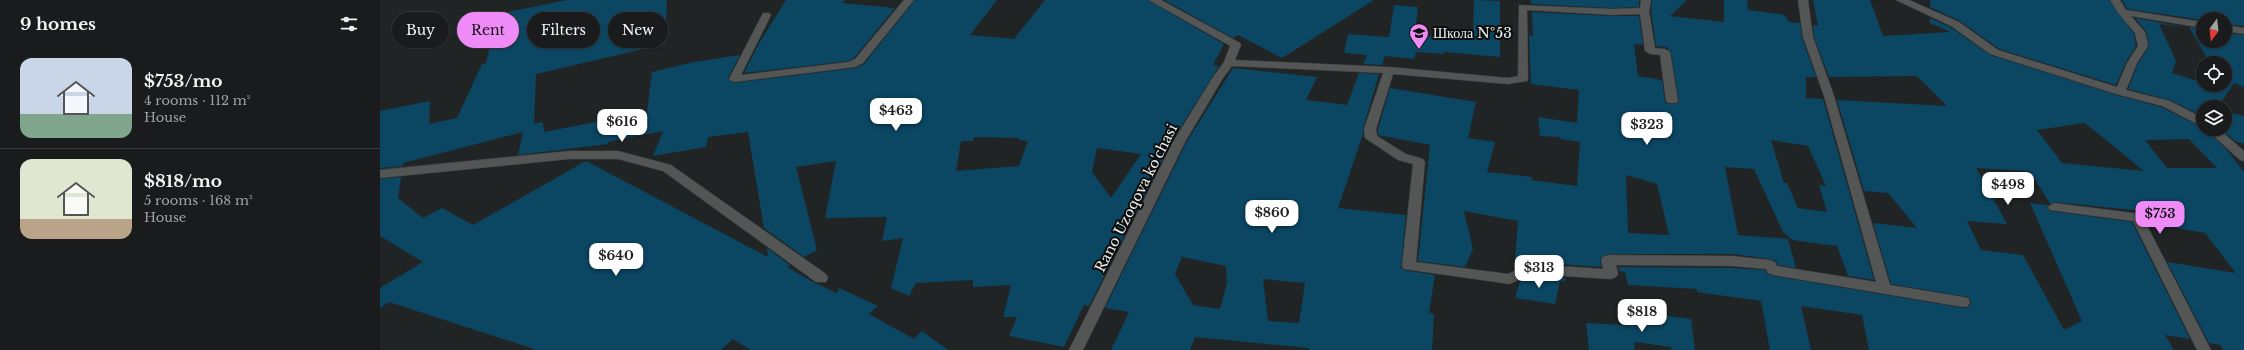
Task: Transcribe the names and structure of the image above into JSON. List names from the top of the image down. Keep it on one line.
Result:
{"streets":{"street":["Rano Uzoqova ko'chasi"]},"places":{"school or university":["Школа №53"]},"north":"bottom","page":{"heading":"9 homes","chip":["Buy","Rent","Filters","New"],"list":[{"name":"$753/mo","note":"4 rooms · 112 m² · House"},{"name":"$818/mo","note":"5 rooms · 168 m² · House"}],"price":["$463","$616","$323","$498","$860","$753","$640","$313","$818"]}}
